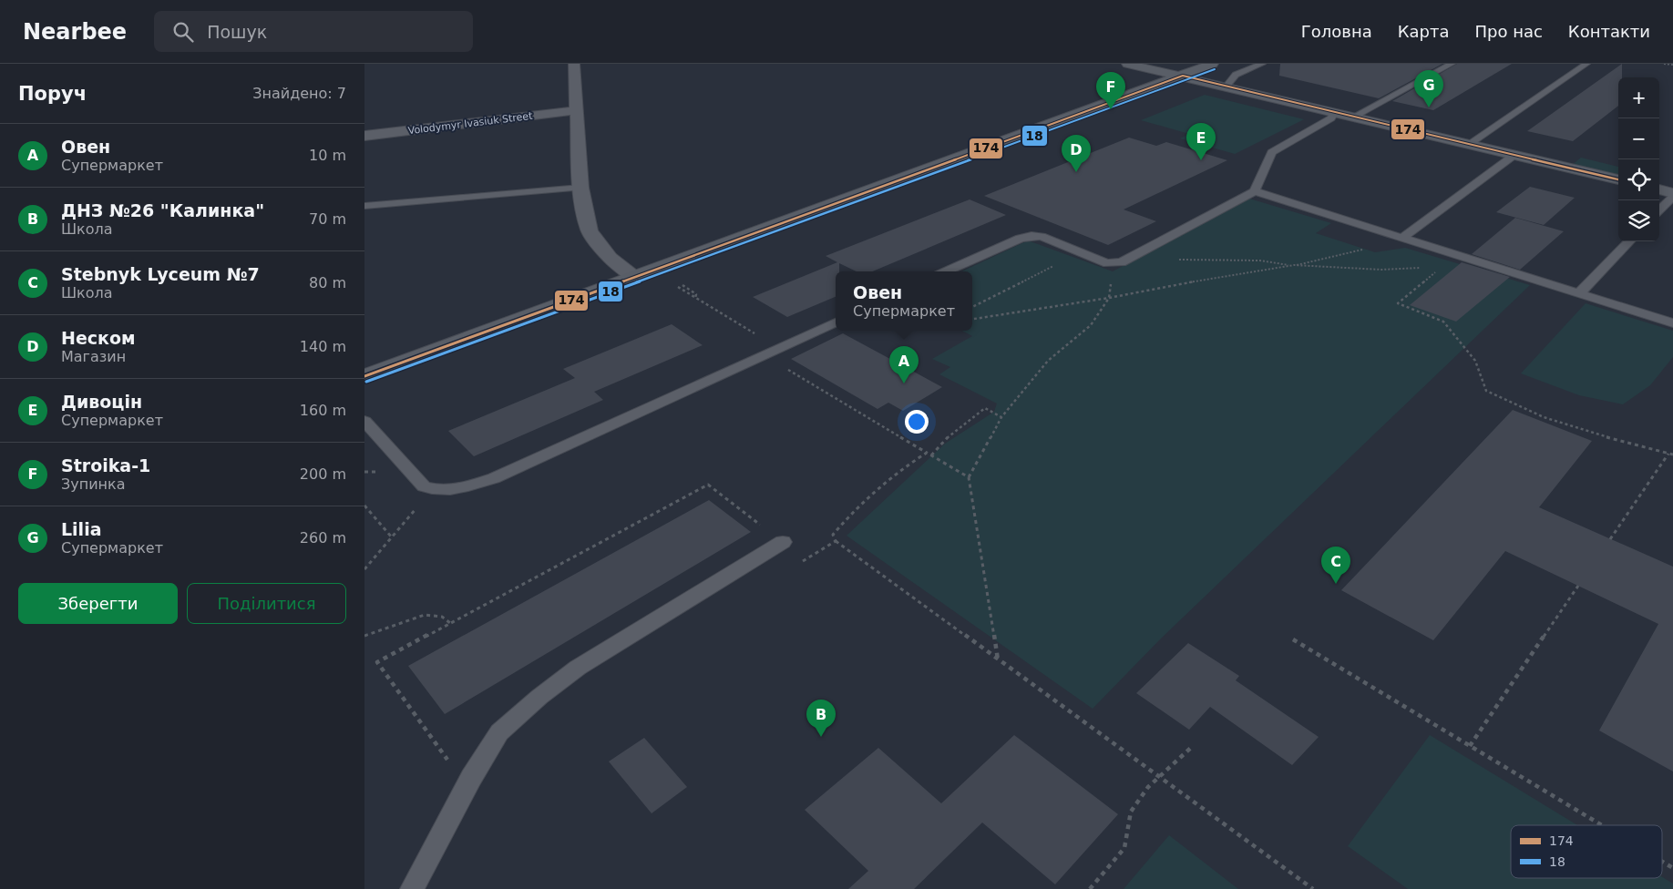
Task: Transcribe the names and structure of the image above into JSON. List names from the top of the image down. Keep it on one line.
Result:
{"streets":{"street":["Volodymyr Ivasiuk Street"]},"lines":["transit line 18","transit line 174"],"legend":["174","18"],"page":{"header":"Nearbee","search":"Пошук","nav":["Головна","Карта","Про нас","Контакти"],"heading":["Поруч","Знайдено: 7"],"pins":["G","F","E","D","A","C","B"],"map_buttons":["+","−"],"list":[{"mark":"A","name":"Овен","note":"Супермаркет","value":"10 m"},{"mark":"B","name":"ДНЗ №26 \"Калинка\"","note":"Школа","value":"70 m"},{"mark":"C","name":"Stebnyk Lyceum №7","note":"Школа","value":"80 m"},{"mark":"D","name":"Неском","note":"Магазин","value":"140 m"},{"mark":"E","name":"Дивоцін","note":"Супермаркет","value":"160 m"},{"mark":"F","name":"Stroika-1","note":"Зупинка","value":"200 m"},{"mark":"G","name":"Lilia","note":"Супермаркет","value":"260 m"}],"popup":["Овен","Супермаркет"],"buttons":["Зберегти","Поділитися"]}}
